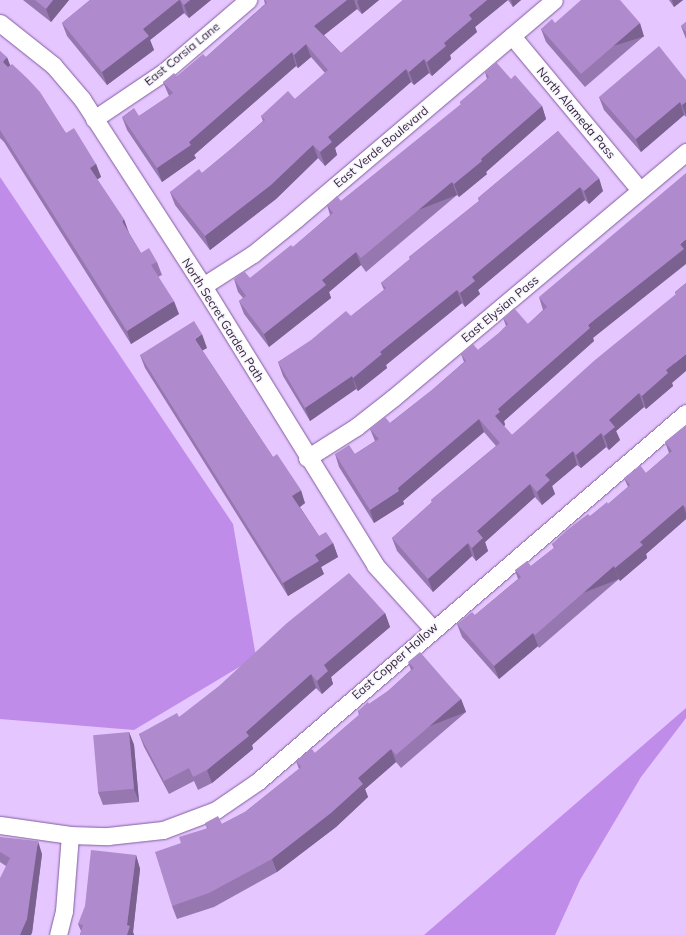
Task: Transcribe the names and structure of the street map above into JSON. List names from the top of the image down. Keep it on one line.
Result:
{"streets":{"street":["East Corsia Lane","North Alameda Pass","East Verde Boulevard","East Elysian Pass","North Secret Garden Path","East Copper Hollow"]},"crossings":[["East Corsia Lane","North Secret Garden Path"],["North Alameda Pass","East Verde Boulevard"],["North Alameda Pass","East Elysian Pass"],["East Verde Boulevard","North Secret Garden Path"],["East Elysian Pass","North Secret Garden Path"],["North Secret Garden Path","East Copper Hollow"]]}
